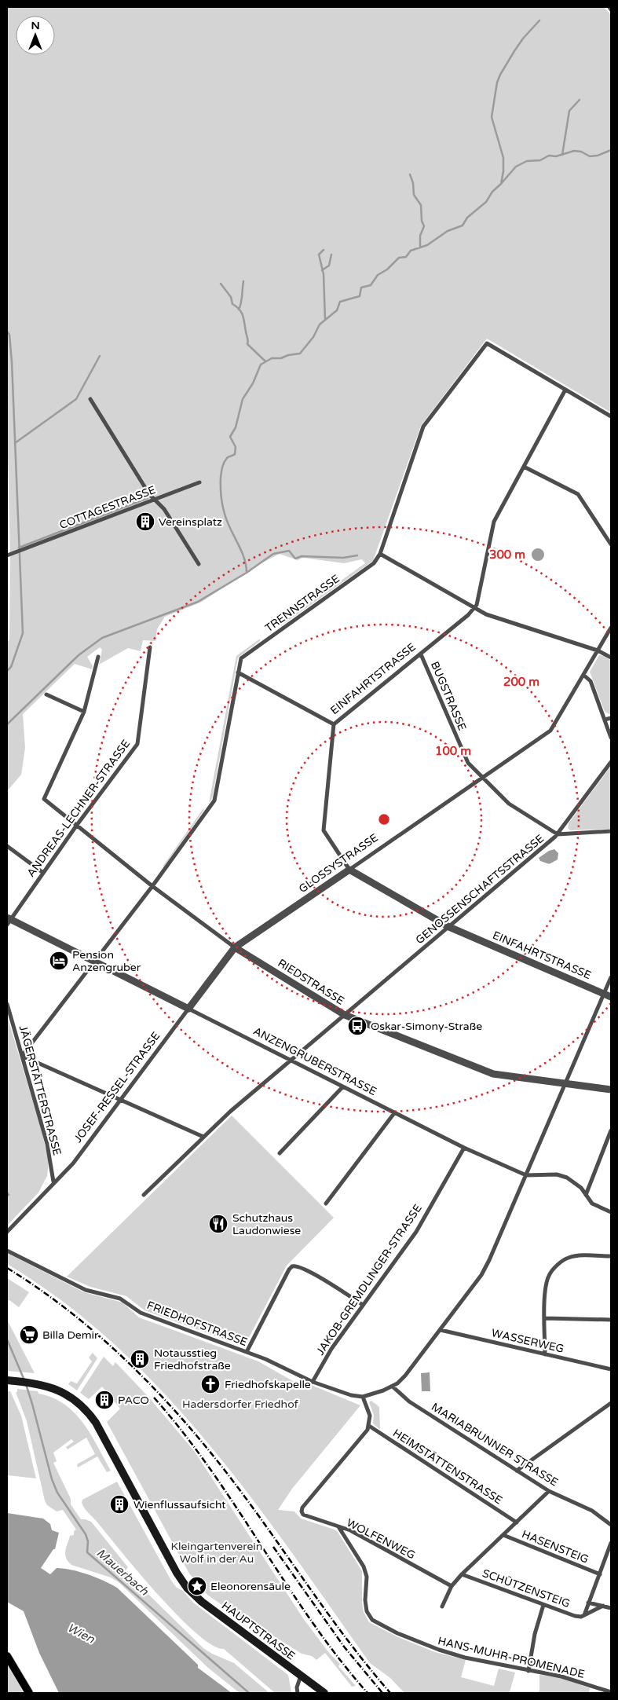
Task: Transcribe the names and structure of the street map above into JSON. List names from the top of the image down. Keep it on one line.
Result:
{"streets":{"main road":["HAUPTSTRASSE"],"street":["COTTAGESTRASSE","TRENNSTRASSE","EINFAHRTSTRASSE","BUGSTRASSE","ANDREAS-LECHNER-STRASSE","GLOSSYSTRASSE","GENOSSENSCHAFTSSTRASSE","RIEDSTRASSE","ANZENGRUBERSTRASSE","JOSEF-RESSEL-STRASSE","JÄGERSTÄTTERSTRASSE","JAKOB-GREMDLINGER-STRASSE","FRIEDHOFSTRASSE","WASSERWEG","MARIABRUNNER STRASSE","HEIMSTÄTTENSTRASSE","WOLFENWEG","HASENSTEIG","SCHÜTZENSTEIG","HANS-MUHR-PROMENADE"]},"crossings":[["TRENNSTRASSE","RIEDSTRASSE"],["TRENNSTRASSE","ANZENGRUBERSTRASSE"],["TRENNSTRASSE","JÄGERSTÄTTERSTRASSE"],["EINFAHRTSTRASSE","BUGSTRASSE"],["EINFAHRTSTRASSE","GLOSSYSTRASSE"],["EINFAHRTSTRASSE","GENOSSENSCHAFTSSTRASSE"],["BUGSTRASSE","GLOSSYSTRASSE"],["BUGSTRASSE","GENOSSENSCHAFTSSTRASSE"],["ANDREAS-LECHNER-STRASSE","RIEDSTRASSE"],["ANDREAS-LECHNER-STRASSE","ANZENGRUBERSTRASSE"],["GLOSSYSTRASSE","RIEDSTRASSE"],["GLOSSYSTRASSE","JOSEF-RESSEL-STRASSE"],["GENOSSENSCHAFTSSTRASSE","RIEDSTRASSE"],["RIEDSTRASSE","JOSEF-RESSEL-STRASSE"],["ANZENGRUBERSTRASSE","JOSEF-RESSEL-STRASSE"],["ANZENGRUBERSTRASSE","JAKOB-GREMDLINGER-STRASSE"],["JOSEF-RESSEL-STRASSE","JÄGERSTÄTTERSTRASSE"],["JAKOB-GREMDLINGER-STRASSE","FRIEDHOFSTRASSE"],["HEIMSTÄTTENSTRASSE","WOLFENWEG"],["WOLFENWEG","HANS-MUHR-PROMENADE"]],"water":["Mauerbach","Wien"],"parks":["Hadersdorfer Friedhof","Kleingartenverein Wolf in der Au"],"places":{"building":["Vereinsplatz","Notausstieg Friedhofstraße","PACO","Wienflussaufsicht"],"hotel":["Pension Anzengruber"],"bus stop":["Oskar-Simony-Straße"],"restaurant":["Schutzhaus Laudonwiese"],"supermarket":["Billa Demir"],"church":["Friedhofskapelle"],"place":["Eleonorensäule"]},"north":"top","rings":["300 m","200 m","100 m"]}
